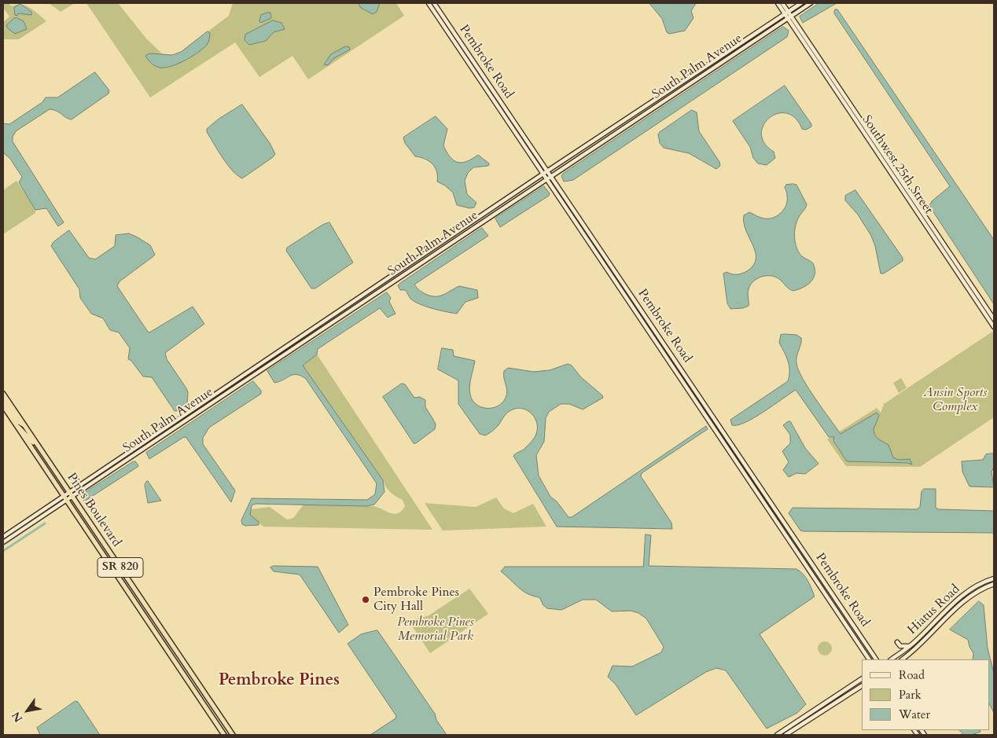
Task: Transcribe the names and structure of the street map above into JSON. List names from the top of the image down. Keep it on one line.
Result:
{"streets":{"highway":["Pines Boulevard","SR 820"],"main road":["Pembroke Road","South Palm Avenue","Southwest 25th Street","Hiatus Road"]},"crossings":[["Pembroke Road","South Palm Avenue"],["South Palm Avenue","Southwest 25th Street"],["South Palm Avenue","Pines Boulevard"]],"districts":["Pembroke Pines"],"parks":["Ansin Sports Complex","Pembroke Pines Memorial Park"],"places":["Pembroke Pines City Hall"],"legend":["Road","Park","Water"],"north":"bottom left"}
